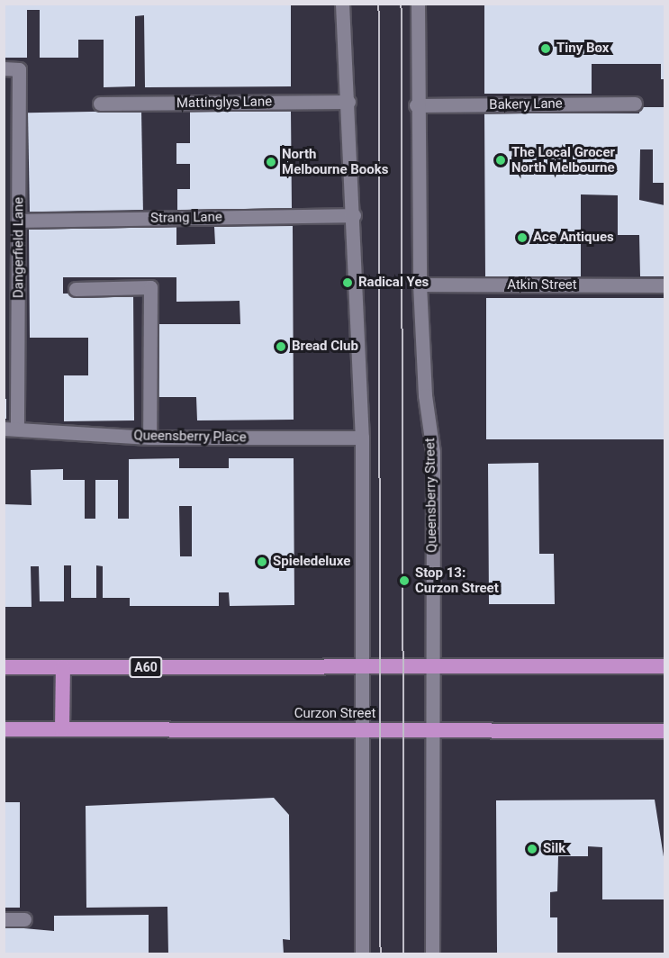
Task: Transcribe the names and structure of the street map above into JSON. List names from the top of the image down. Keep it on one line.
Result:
{"streets":{"highway":["A60","Curzon Street"],"street":["Mattinglys Lane","Bakery Lane","Strang Lane","Dangerfield Lane","Atkin Street","Queensberry Place","Queensberry Street"]},"crossings":[["Bakery Lane","Queensberry Street"],["Strang Lane","Dangerfield Lane"],["Dangerfield Lane","Queensberry Place"],["Atkin Street","Queensberry Street"],["Queensberry Street","A60"],["Queensberry Street","Curzon Street"]],"places":["Tiny Box","The Local Grocer North Melbourne","North Melbourne Books","Ace Antiques","Radical Yes","Bread Club","Spieledeluxe","Stop 13: Curzon Street","Silk"]}
